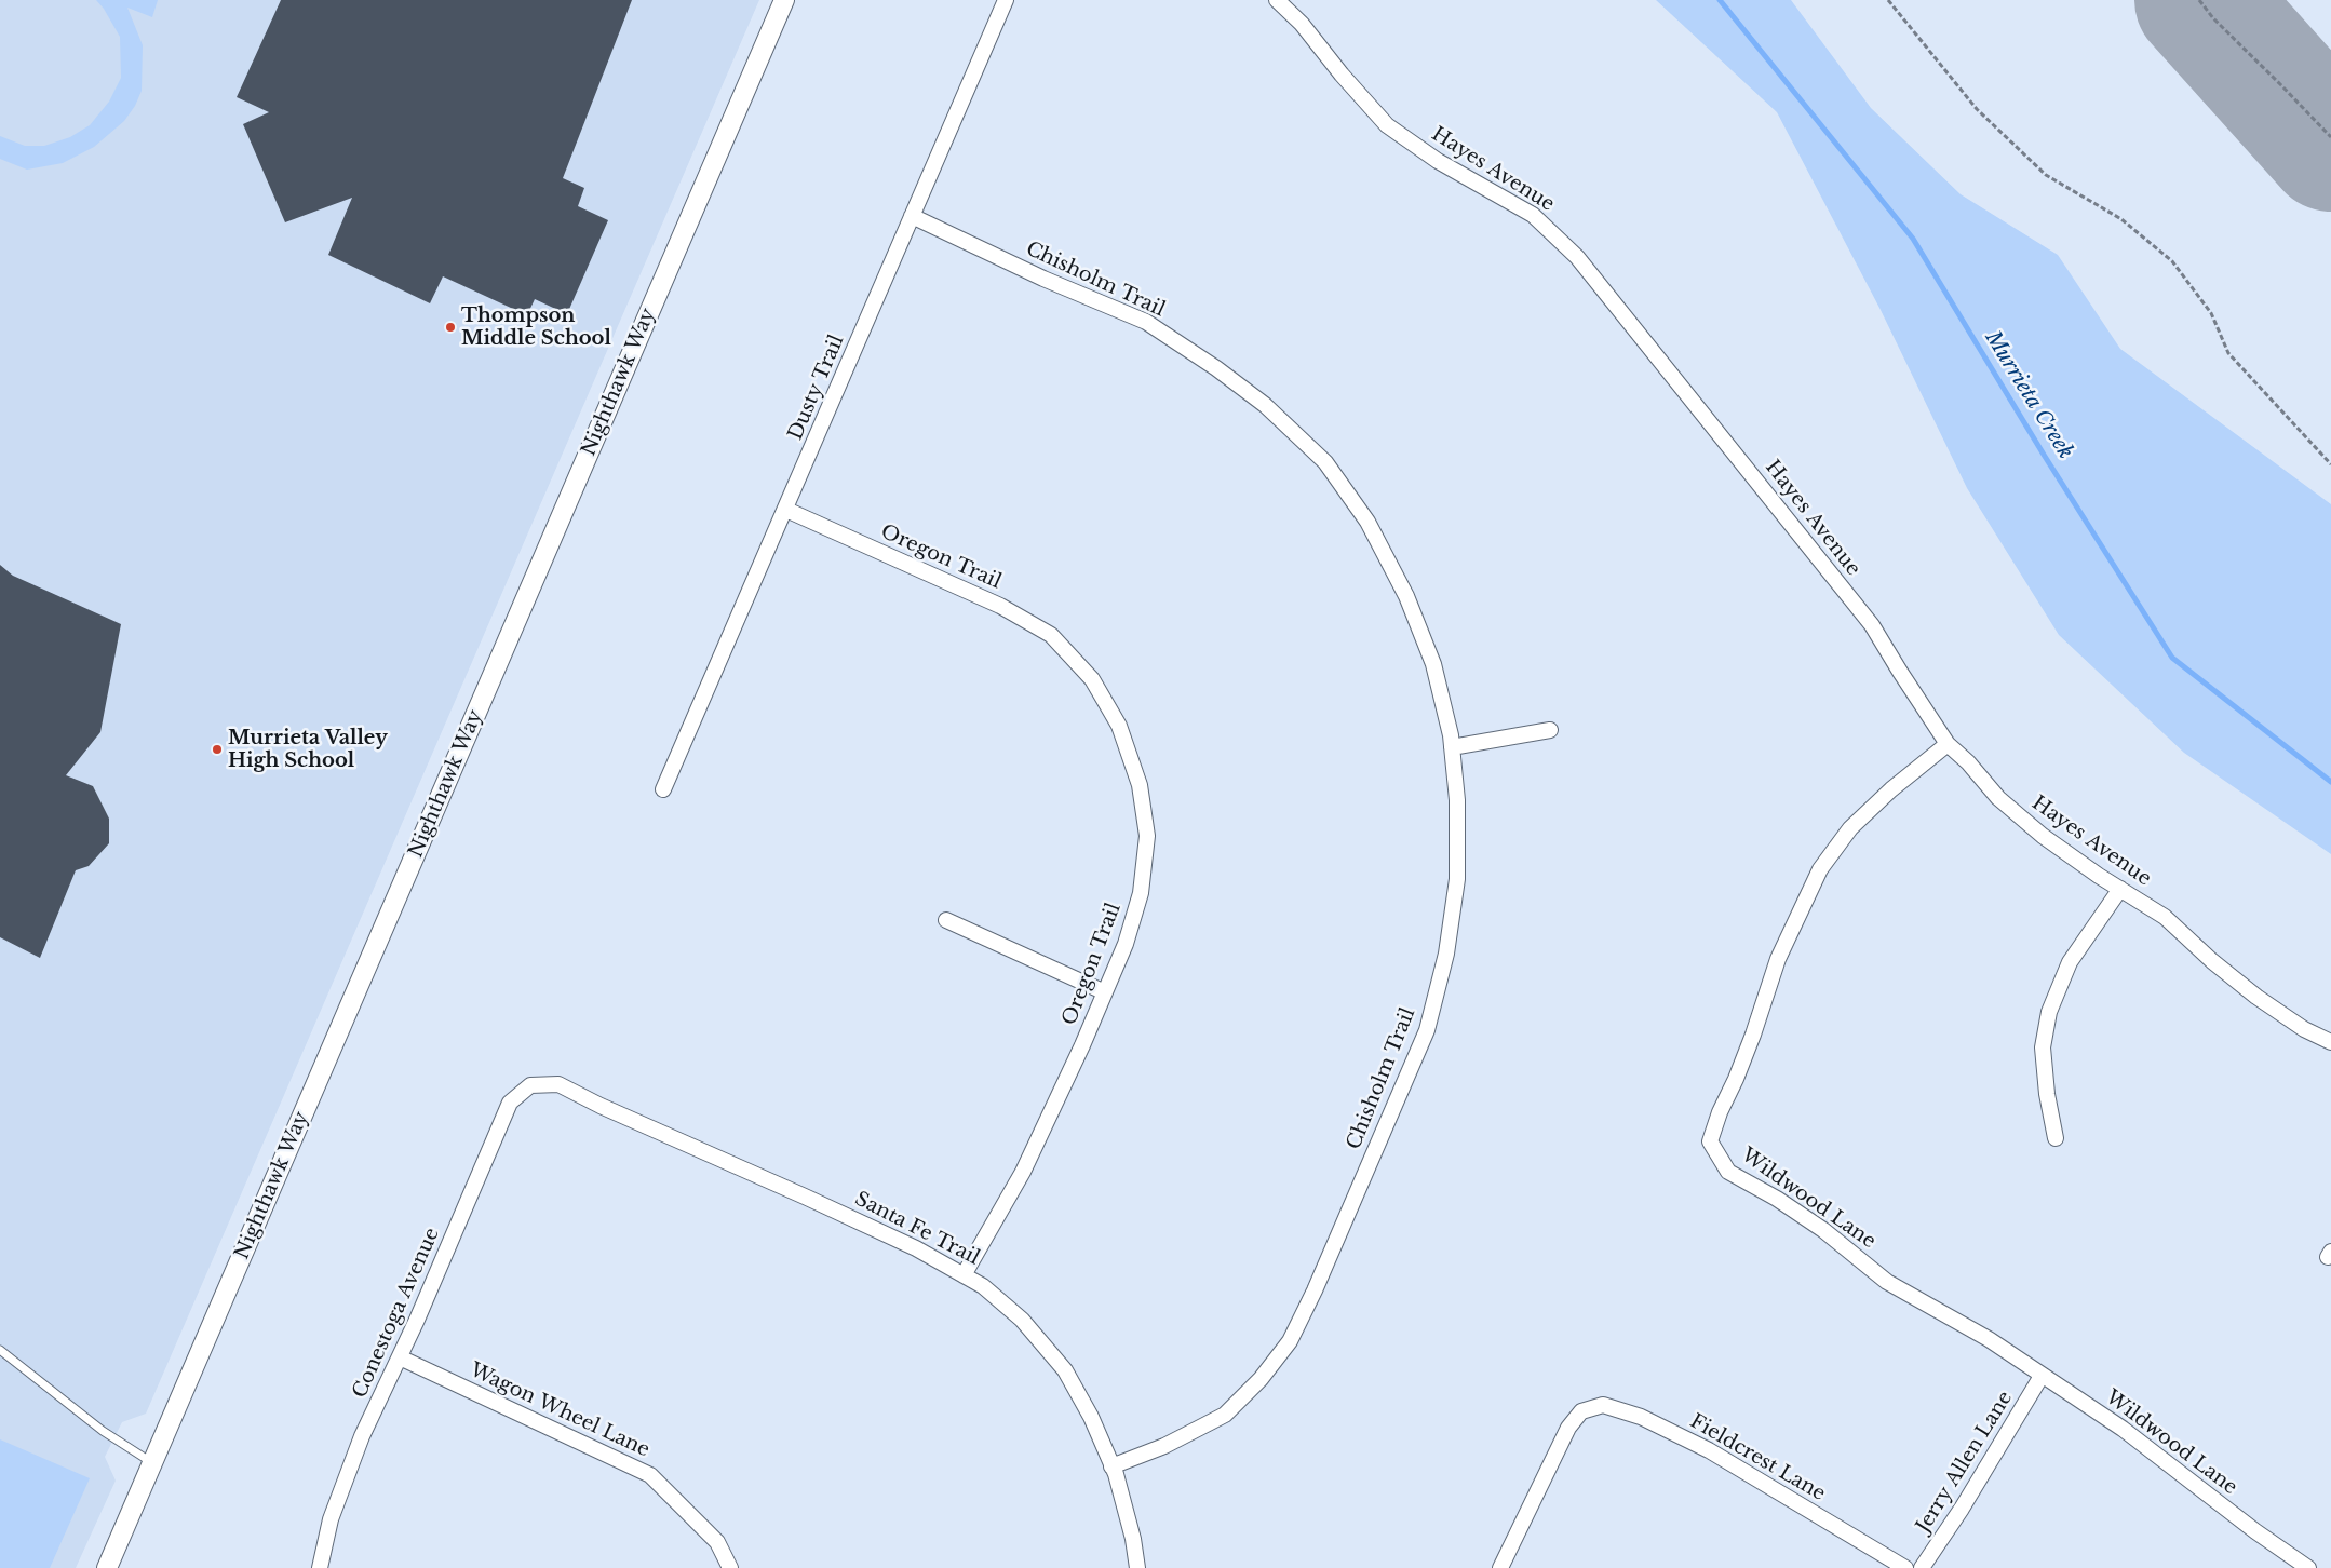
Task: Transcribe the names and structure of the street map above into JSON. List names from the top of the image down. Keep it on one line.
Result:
{"streets":{"street":["Hayes Avenue","Chisholm Trail","Nighthawk Way","Dusty Trail","Oregon Trail","Wildwood Lane","Santa Fe Trail","Conestoga Avenue","Wagon Wheel Lane","Fieldcrest Lane","Jerry Allen Lane"]},"crossings":[["Hayes Avenue","Wildwood Lane"],["Chisholm Trail","Dusty Trail"],["Chisholm Trail","Santa Fe Trail"],["Dusty Trail","Oregon Trail"],["Oregon Trail","Santa Fe Trail"],["Wildwood Lane","Jerry Allen Lane"],["Santa Fe Trail","Conestoga Avenue"],["Conestoga Avenue","Wagon Wheel Lane"]],"water":["Murrieta Creek"],"places":["Thompson Middle School","Murrieta Valley High School"]}
